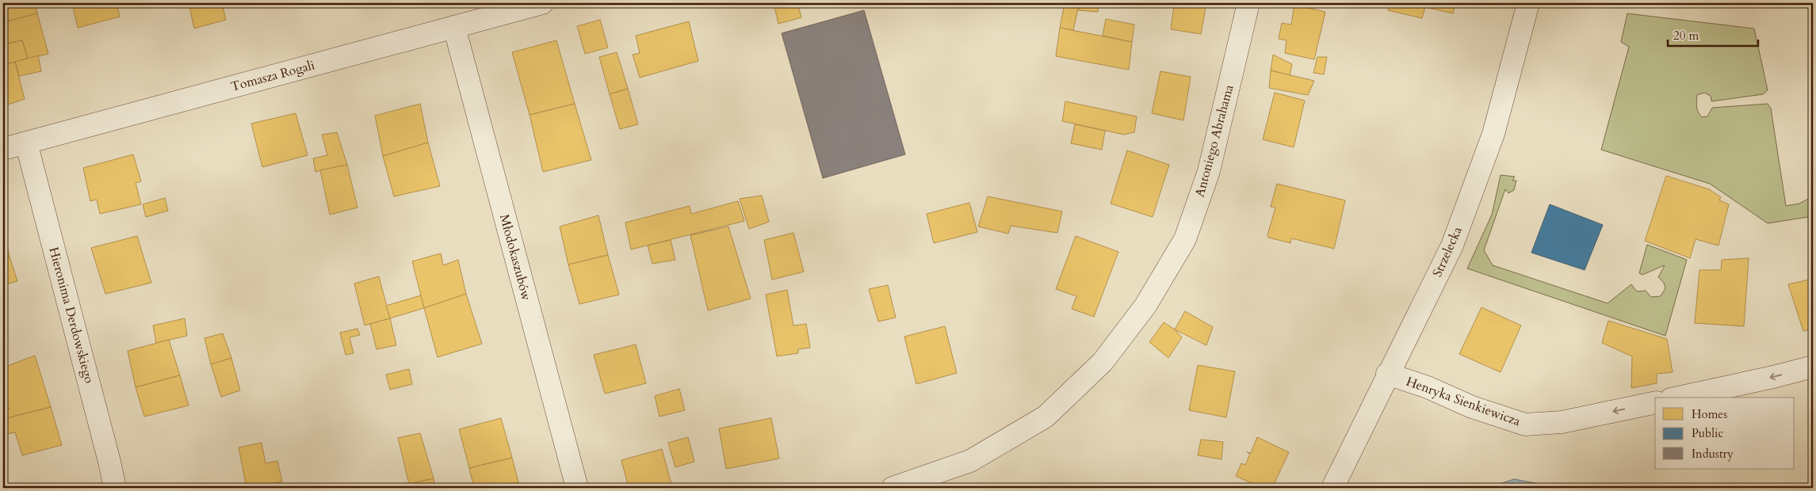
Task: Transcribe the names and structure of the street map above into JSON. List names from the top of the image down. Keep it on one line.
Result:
{"streets":{"street":["Tomasza Rogali","Antoniego Abrahama","Strzelecka","Młodokaszubów","Hieronima Derdowskiego","Henryka Sienkiewicza"]},"crossings":[["Tomasza Rogali","Młodokaszubów"],["Tomasza Rogali","Hieronima Derdowskiego"],["Strzelecka","Henryka Sienkiewicza"]],"one_way":["Henryka Sienkiewicza"],"legend":["Homes","Public","Industry"],"scale_bar":"20 m"}
